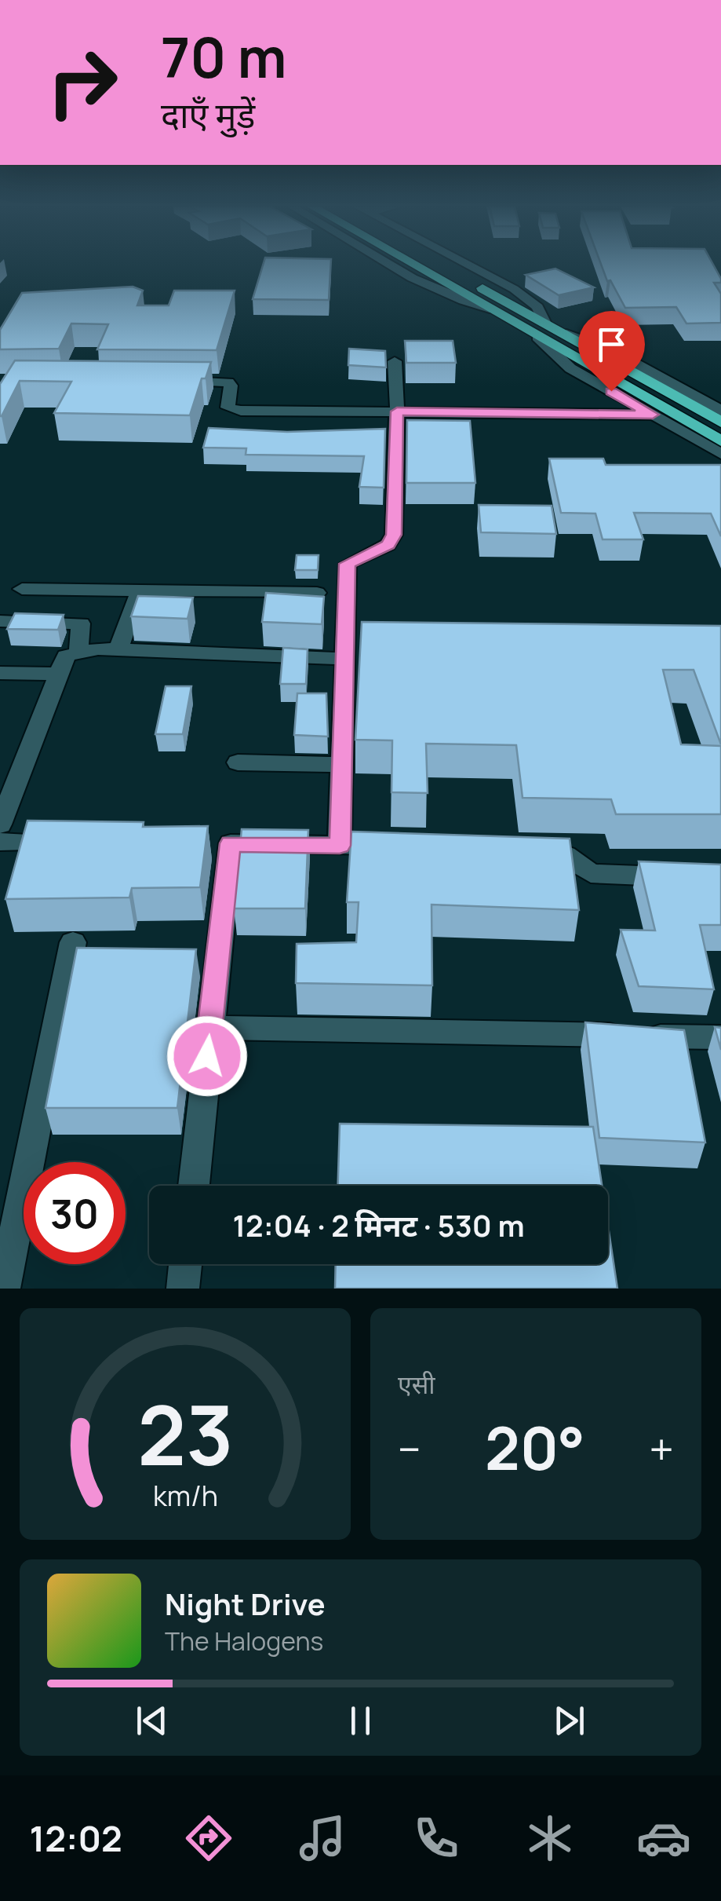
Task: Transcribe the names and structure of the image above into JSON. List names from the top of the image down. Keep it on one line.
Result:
{"page":{"turn":["70 m","दाएँ मुड़ें"],"limit":"30","trip":"12:04 · 2 मिनट · 530 m","tile":"एसी","heat":["−","20°","+"],"song":["Night Drive","The Halogens"],"tabs":"12:02","gauge":["23","km/h"]}}
